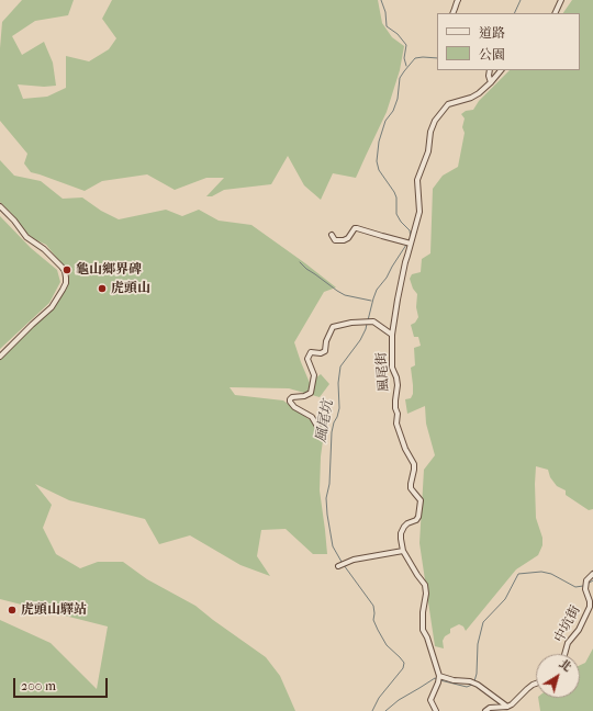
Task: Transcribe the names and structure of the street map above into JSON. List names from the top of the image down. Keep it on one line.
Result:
{"streets":{"street":["風尾街","中坑街"]},"water":["風尾坑"],"places":["龜山鄉界碑","虎頭山","虎頭山驛站"],"legend":["道路","公園"],"scale_bar":"200 m","north":"top right"}
